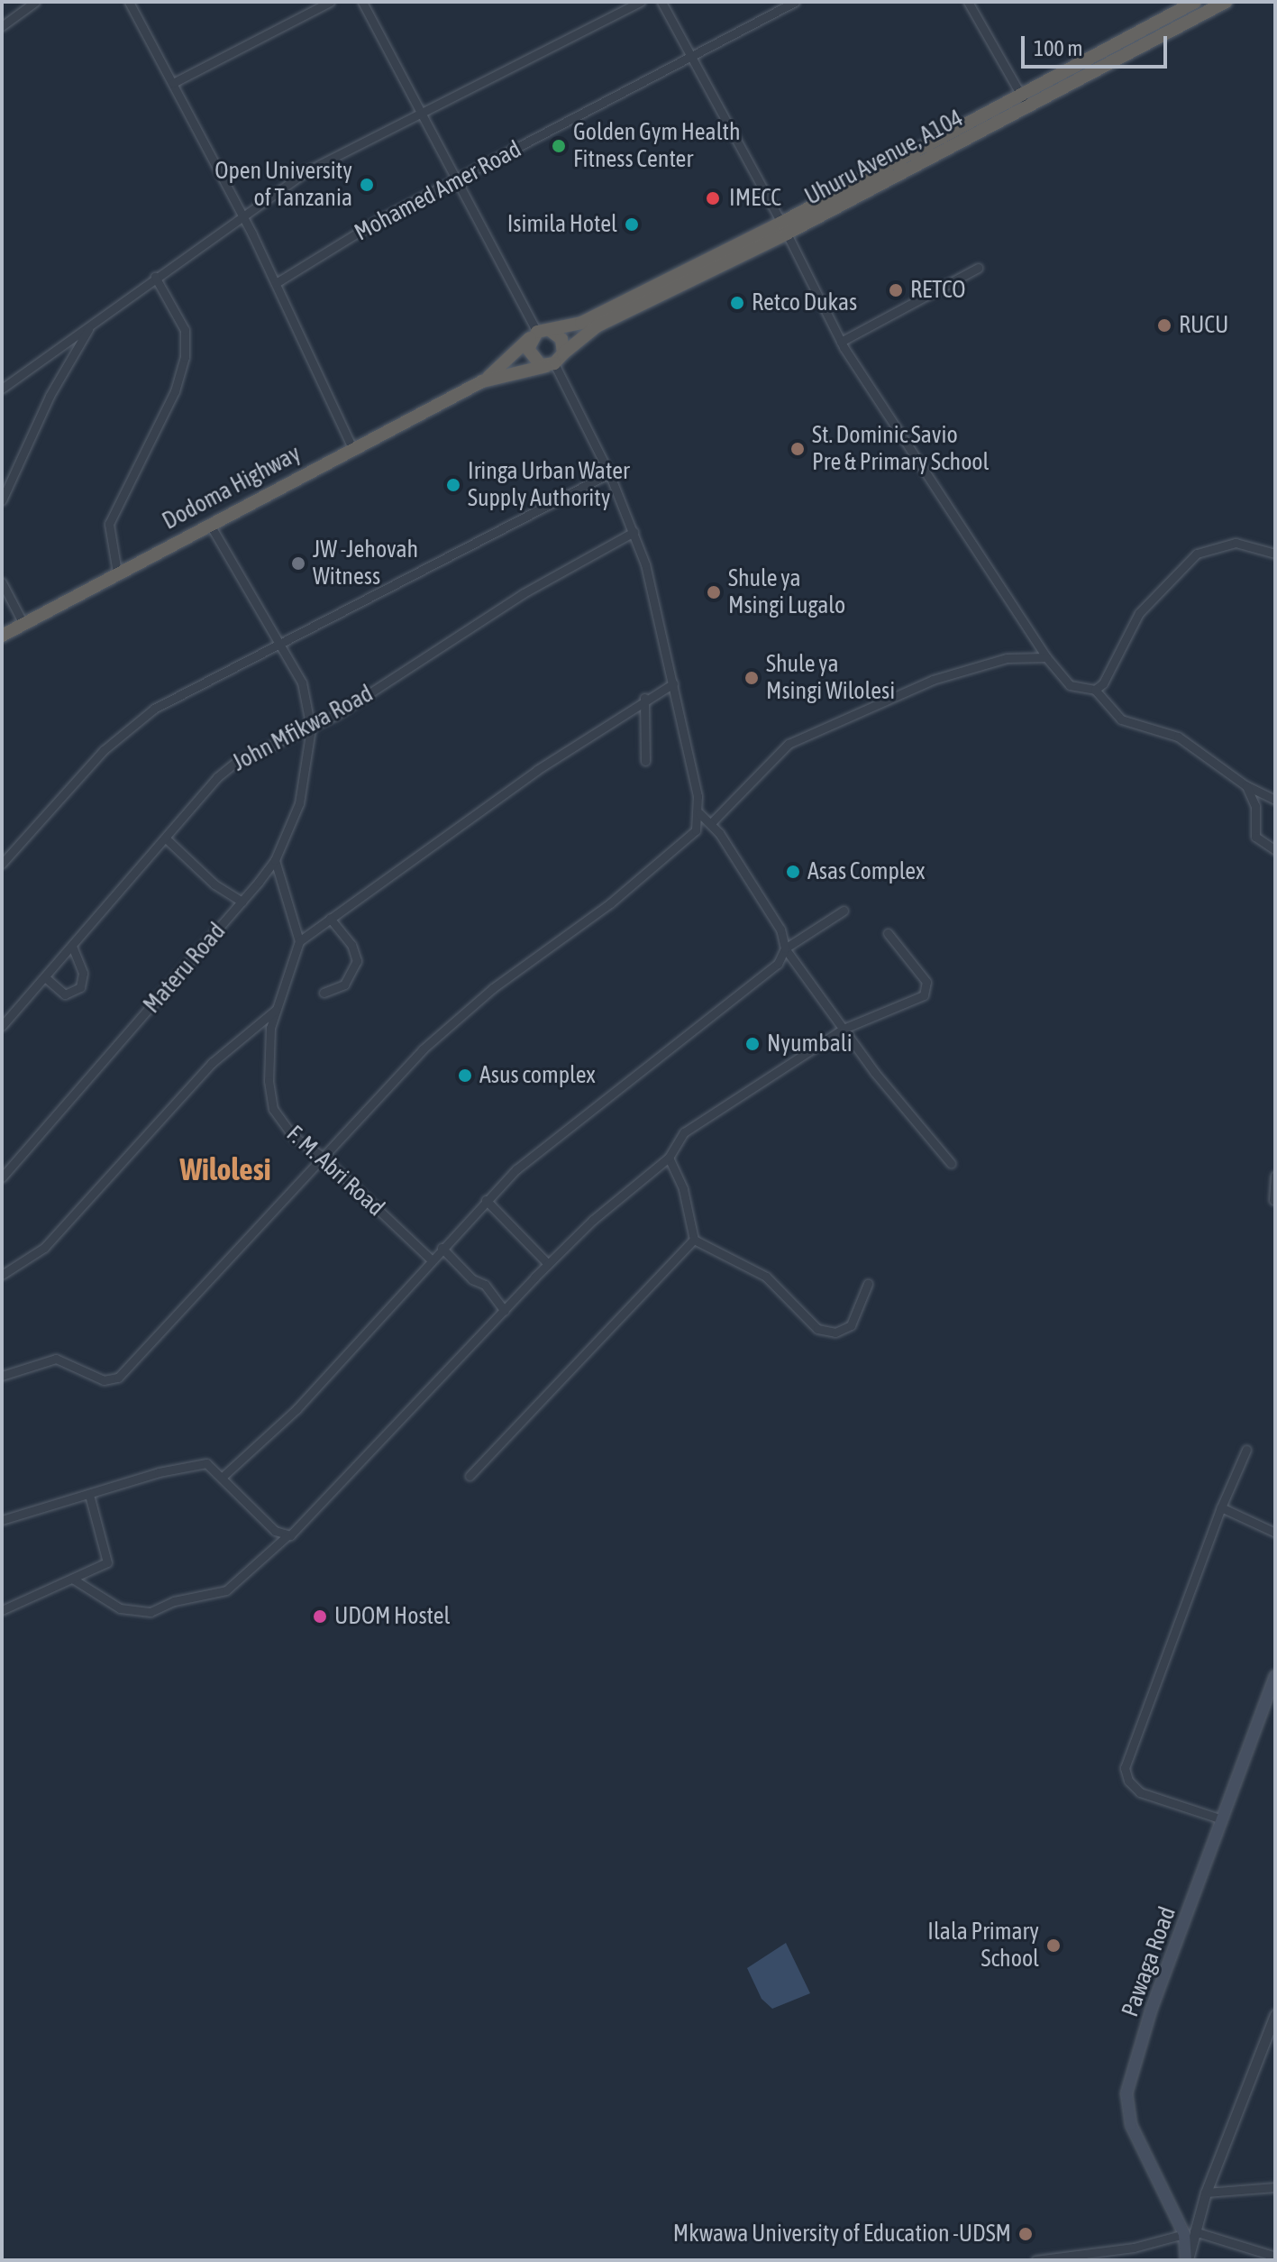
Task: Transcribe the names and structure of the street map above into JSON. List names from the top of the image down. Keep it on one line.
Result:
{"streets":{"highway":["Uhuru Avenue, A104","Dodoma Highway"],"main road":["Pawaga Road"],"street":["Mohamed Amer Road","John Mfikwa Road","Materu Road","F. M. Abri Road"]},"crossings":[["John Mfikwa Road","Materu Road"]],"districts":["Wilolesi"],"places":["Golden Gym Health Fitness Center","Open University of Tanzania","IMECC","Isimila Hotel","RETCO","Retco Dukas","RUCU","St. Dominic Savio Pre & Primary School","Iringa Urban Water Supply Authority","JW -Jehovah Witness","Shule ya Msingi Lugalo","Shule ya Msingi Wilolesi","Asas Complex","Nyumbali","Asus complex","UDOM Hostel","Ilala Primary School","Mkwawa University of Education -UDSM"],"scale_bar":"100 m"}
